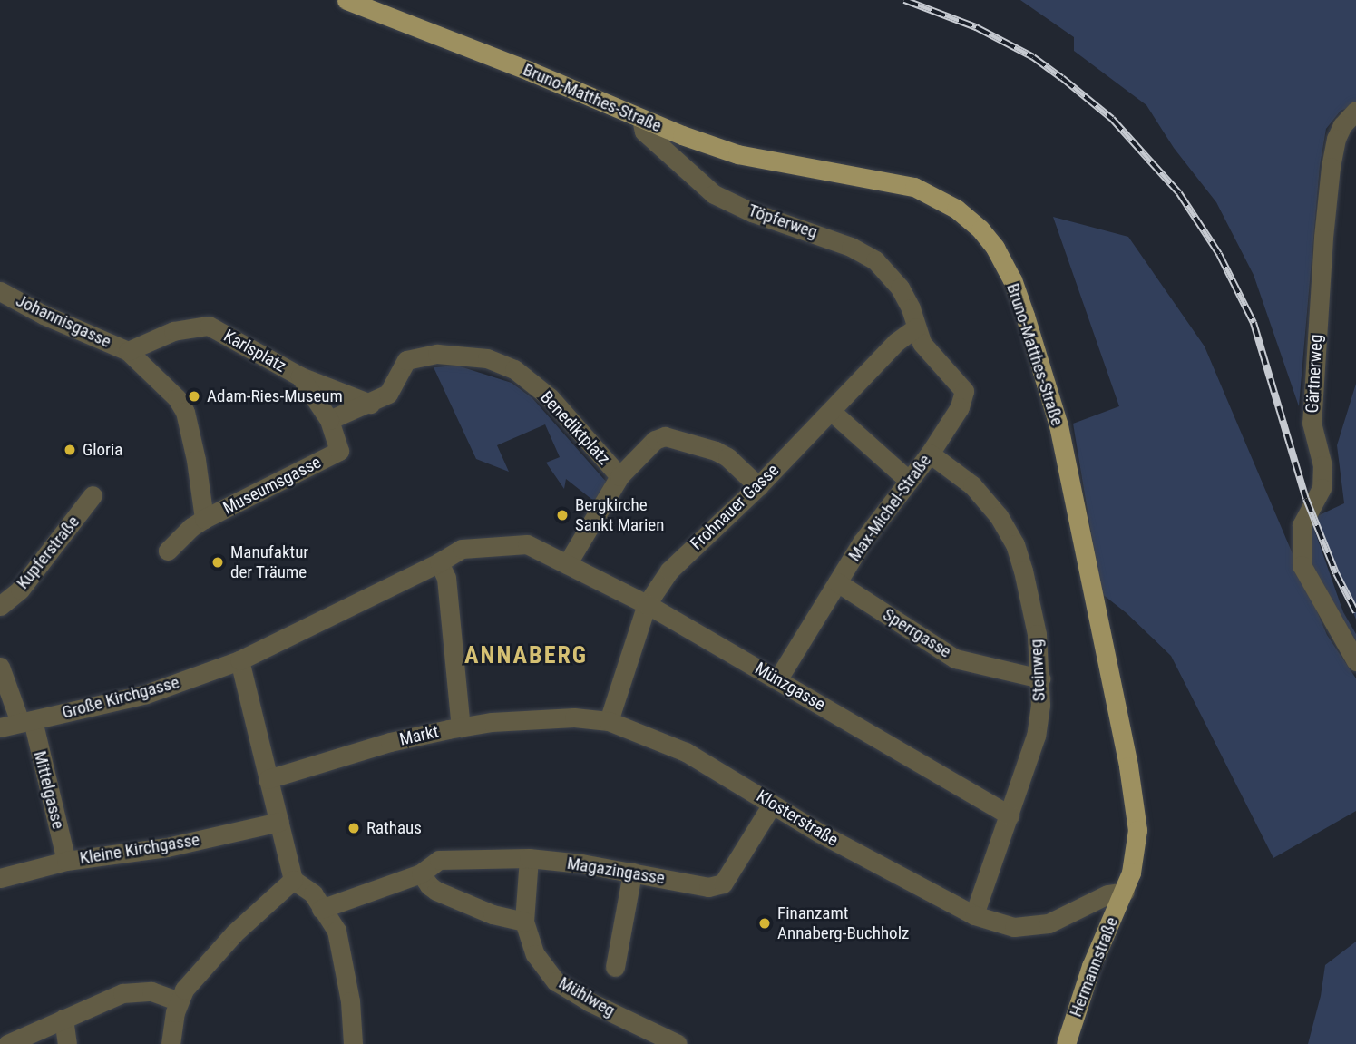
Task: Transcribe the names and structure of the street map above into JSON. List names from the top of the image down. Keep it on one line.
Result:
{"streets":{"main road":["Bruno-Matthes-Straße","Hermannstraße"],"street":["Töpferweg","Johannisgasse","Karlsplatz","Gärtnerweg","Benediktplatz","Museumsgasse","Frohnauer Gasse","Max-Michel-Straße","Kupferstraße","Sperrgasse","Steinweg","Münzgasse","Große Kirchgasse","Markt","Mittelgasse","Klosterstraße","Kleine Kirchgasse","Magazingasse","Mühlweg"]},"crossings":[["Bruno-Matthes-Straße","Töpferweg"],["Bruno-Matthes-Straße","Klosterstraße"],["Bruno-Matthes-Straße","Hermannstraße"],["Töpferweg","Frohnauer Gasse"],["Töpferweg","Max-Michel-Straße"],["Johannisgasse","Karlsplatz"],["Johannisgasse","Museumsgasse"],["Karlsplatz","Benediktplatz"],["Karlsplatz","Museumsgasse"],["Frohnauer Gasse","Max-Michel-Straße"],["Frohnauer Gasse","Münzgasse"],["Frohnauer Gasse","Klosterstraße"],["Max-Michel-Straße","Sperrgasse"],["Max-Michel-Straße","Steinweg"],["Max-Michel-Straße","Münzgasse"],["Sperrgasse","Steinweg"],["Steinweg","Münzgasse"],["Steinweg","Klosterstraße"],["Münzgasse","Markt"],["Große Kirchgasse","Mittelgasse"],["Markt","Klosterstraße"],["Mittelgasse","Kleine Kirchgasse"],["Klosterstraße","Magazingasse"],["Klosterstraße","Hermannstraße"],["Magazingasse","Mühlweg"]],"districts":["ANNABERG"],"places":["Adam-Ries-Museum","Gloria","Bergkirche Sankt Marien","Manufaktur der Träume","Rathaus","Finanzamt Annaberg-Buchholz"]}
